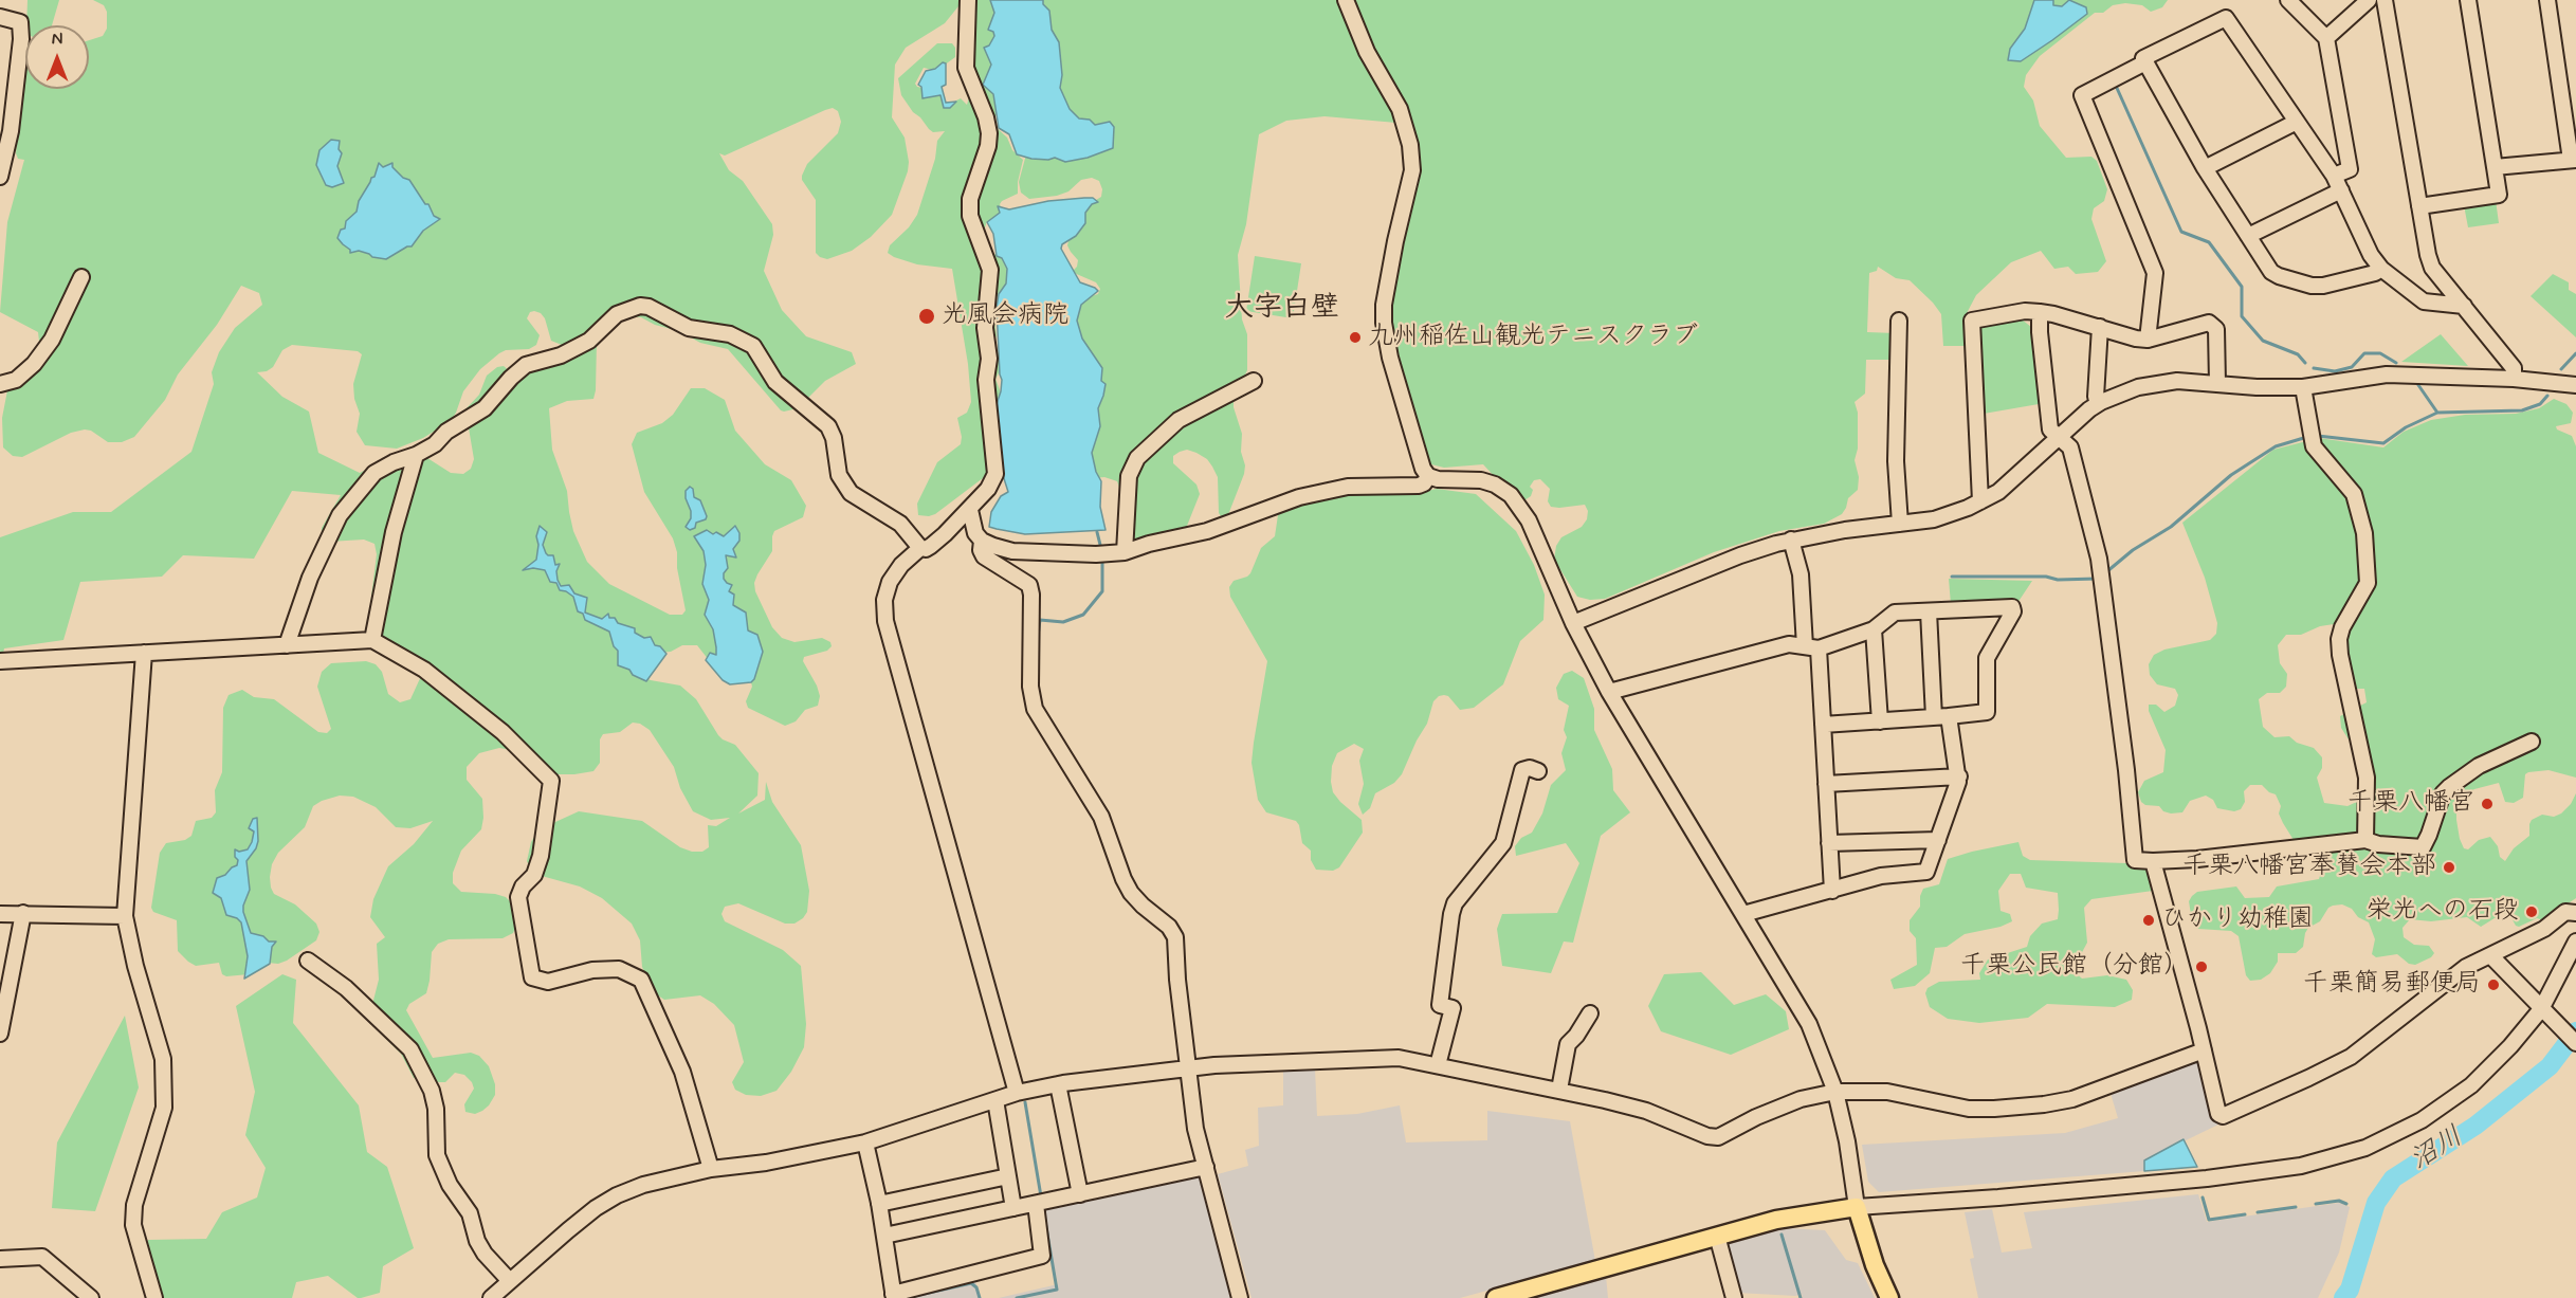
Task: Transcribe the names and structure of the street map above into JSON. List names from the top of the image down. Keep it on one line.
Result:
{"districts":["大字白壁"],"water":["沼川"],"places":["光風会病院","九州稲佐山観光テニスクラブ","千栗八幡宮","千栗八幡宮奉賛会本部","栄光への石段","ひかり幼稚園","千栗公民館（分館）","千栗簡易郵便局"],"north":"top"}
